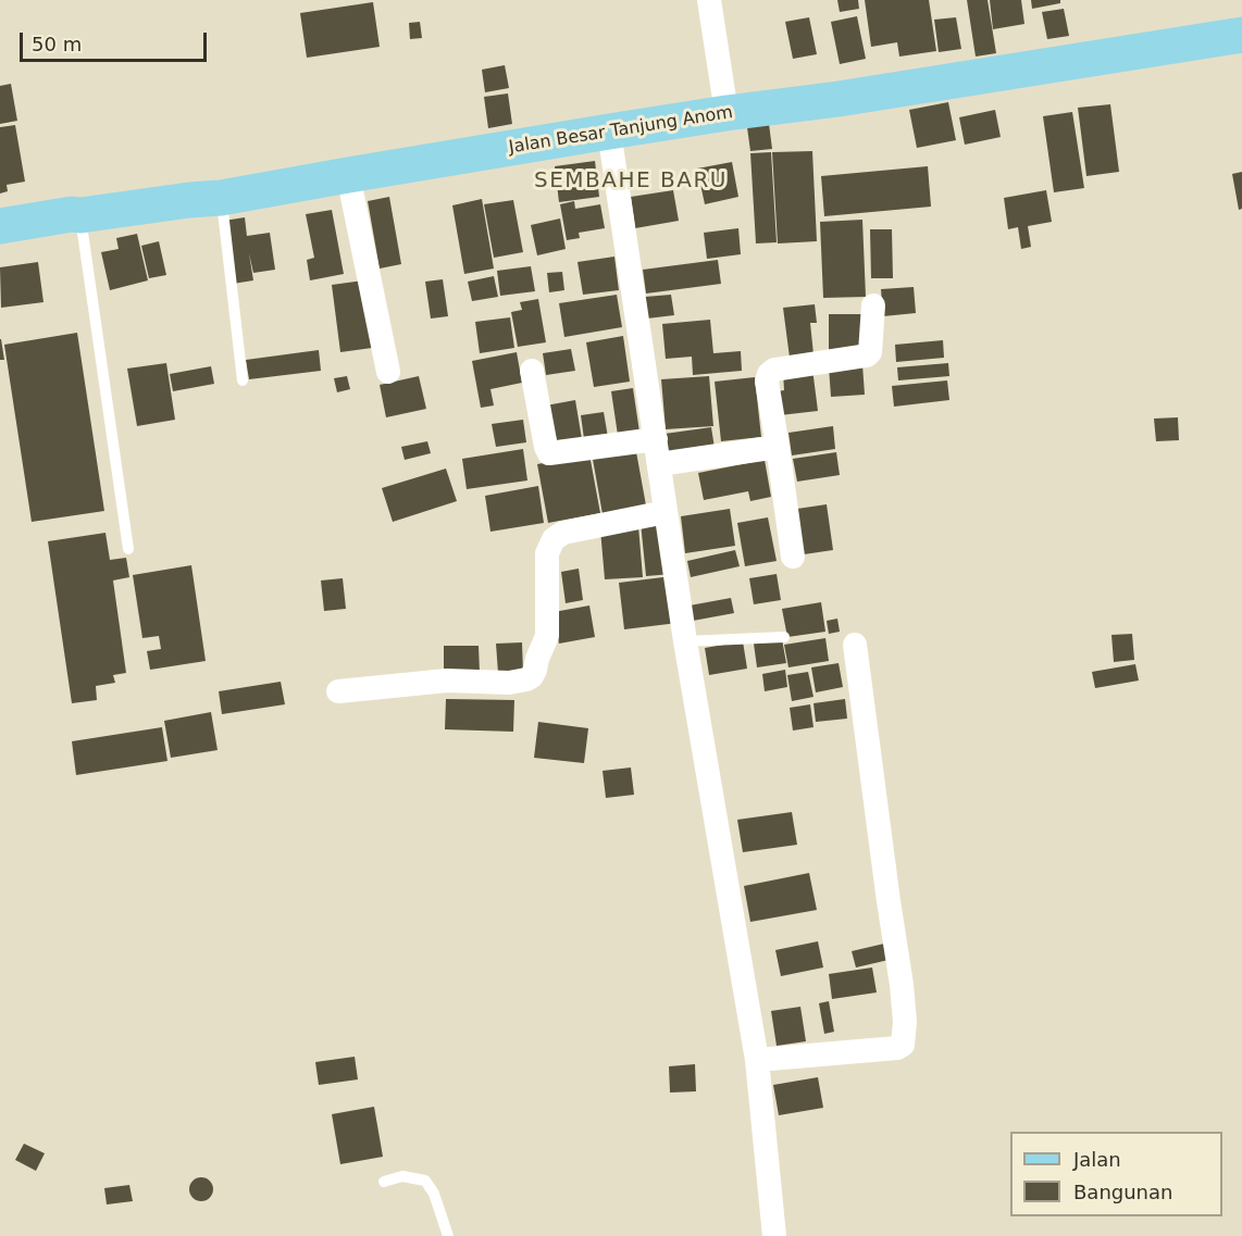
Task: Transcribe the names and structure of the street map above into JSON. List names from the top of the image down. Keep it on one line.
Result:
{"streets":{"main road":["Jalan Besar Tanjung Anom"]},"districts":["SEMBAHE BARU"],"legend":["Jalan","Bangunan"],"scale_bar":"50 m"}
